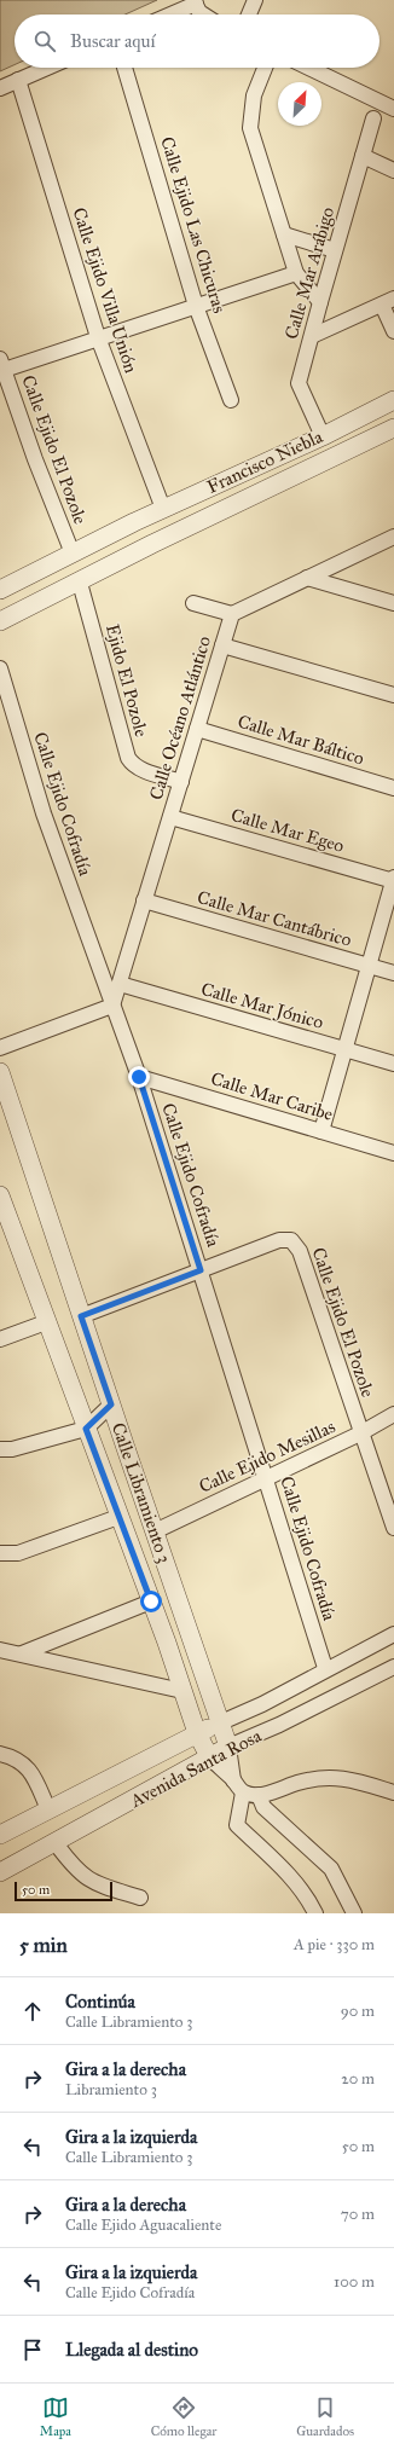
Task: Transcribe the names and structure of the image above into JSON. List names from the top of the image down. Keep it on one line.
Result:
{"streets":{"street":["Calle Ejido Las Chicuras","Calle Mar Arábigo","Calle Ejido Villa Unión","Calle Ejido El Pozole","Francisco Niebla","Ejido El Pozole","Calle Océano Atlántico","Calle Mar Báltico","Calle Ejido Cofradía","Calle Mar Egeo","Calle Mar Cantábrico","Calle Mar Jónico","Calle Mar Caribe","Calle Ejido Mesillas","Calle Libramiento 3","Avenida Santa Rosa"]},"crossings":[["Calle Mar Arábigo","Francisco Niebla"],["Calle Ejido Villa Unión","Francisco Niebla"],["Calle Ejido El Pozole","Francisco Niebla"],["Calle Ejido El Pozole","Calle Ejido Cofradía"],["Calle Ejido El Pozole","Calle Ejido Mesillas"],["Francisco Niebla","Ejido El Pozole"],["Ejido El Pozole","Calle Océano Atlántico"],["Calle Océano Atlántico","Calle Mar Báltico"],["Calle Océano Atlántico","Calle Ejido Cofradía"],["Calle Océano Atlántico","Calle Mar Egeo"],["Calle Océano Atlántico","Calle Mar Cantábrico"],["Calle Océano Atlántico","Calle Mar Jónico"],["Calle Ejido Cofradía","Calle Mar Caribe"],["Calle Ejido Cofradía","Calle Ejido Mesillas"],["Calle Ejido Cofradía","Avenida Santa Rosa"],["Calle Ejido Mesillas","Calle Libramiento 3"],["Calle Libramiento 3","Avenida Santa Rosa"]],"scale_bar":"50 m","north":"top right","page":{"search":"Buscar aquí","scale":"50 m","heading":["5 min","A pie · 330 m"],"list":[["Continúa","Calle Libramiento 3","90 m"],["Gira a la derecha","Libramiento 3","20 m"],["Gira a la izquierda","Calle Libramiento 3","50 m"],["Gira a la derecha","Calle Ejido Aguacaliente","70 m"],["Gira a la izquierda","Calle Ejido Cofradía","100 m"],"Llegada al destino"],"nav":["Mapa","Cómo llegar","Guardados"]}}
